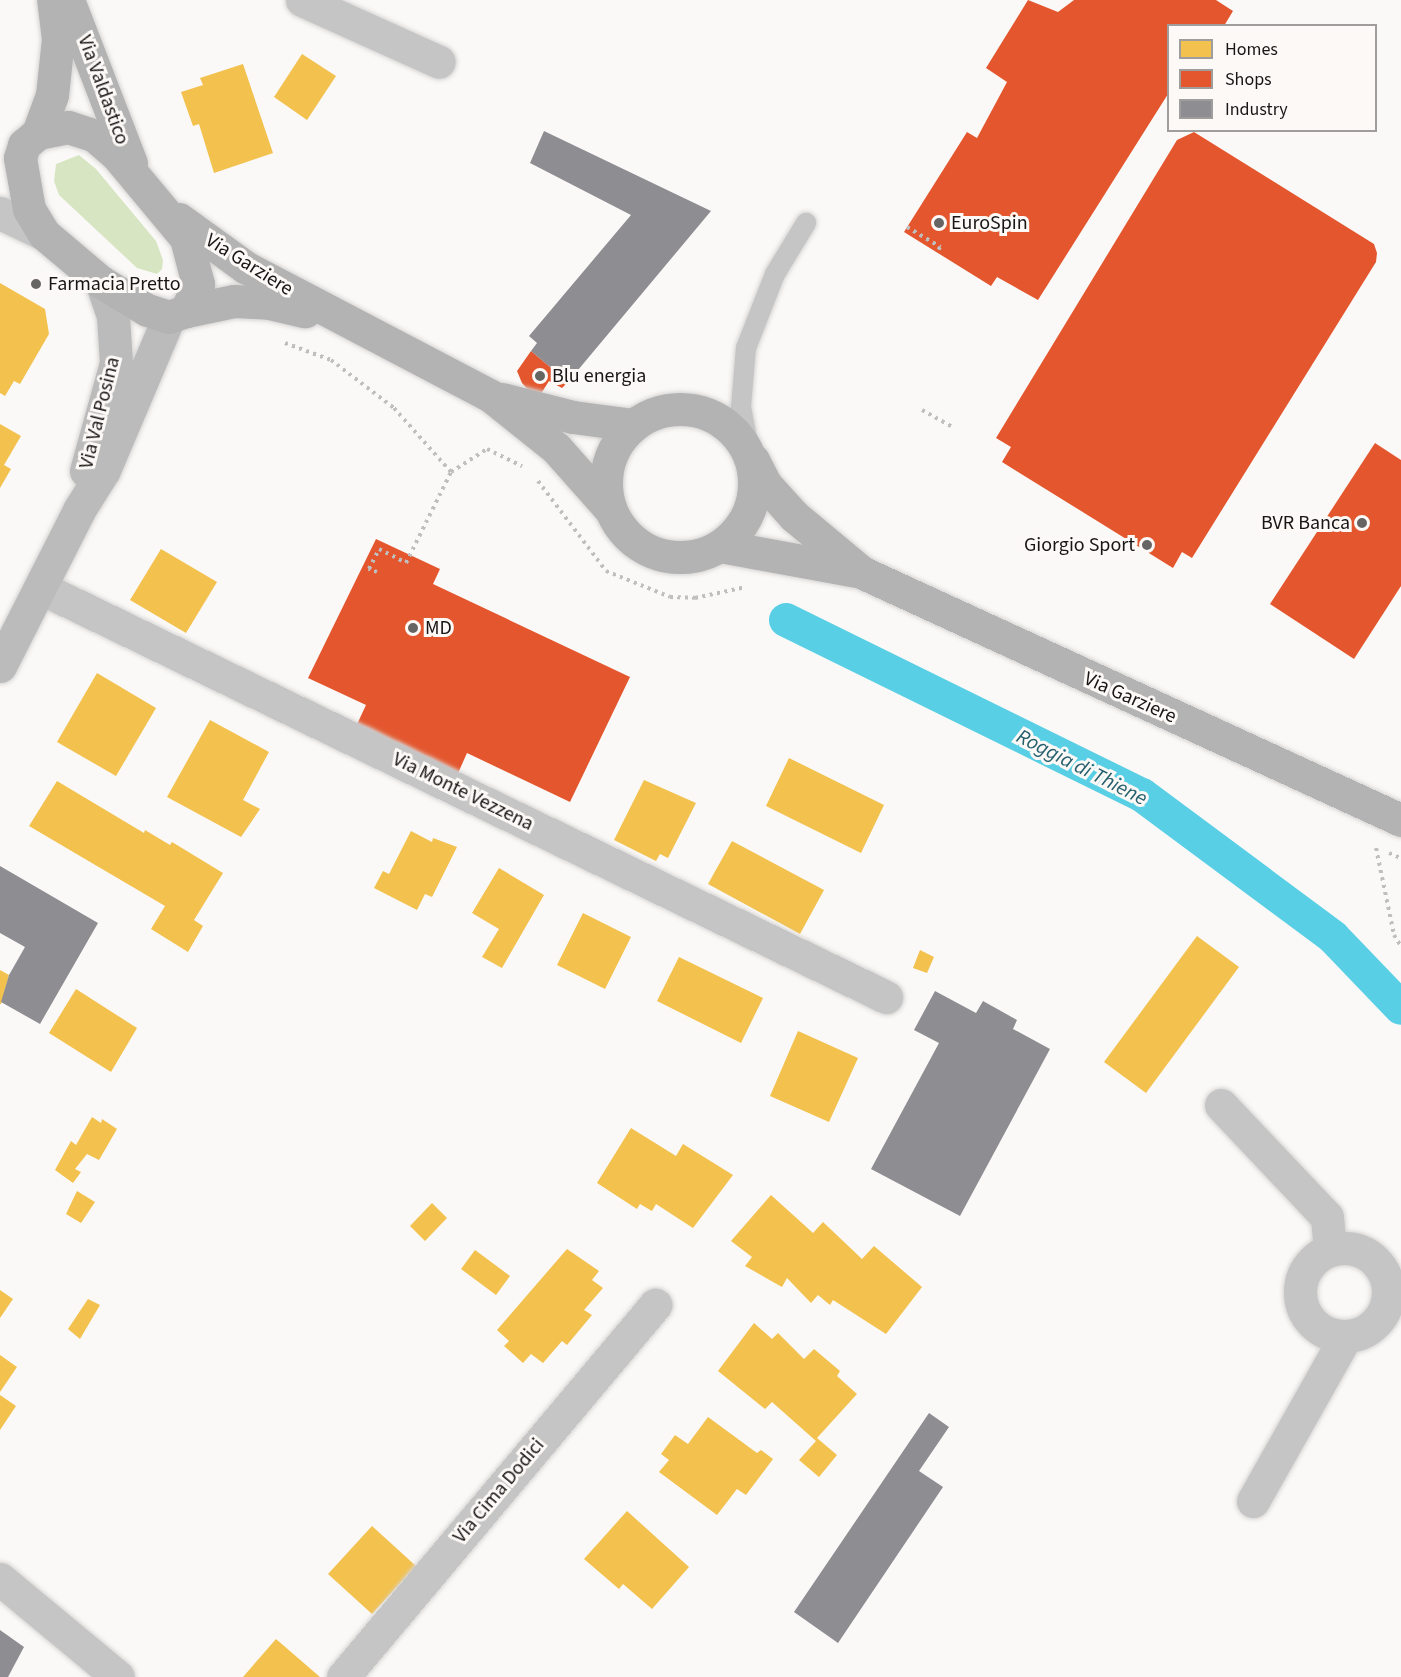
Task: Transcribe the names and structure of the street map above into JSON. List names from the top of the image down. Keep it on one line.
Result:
{"streets":{"main road":["Via Valdastico","Via Garziere","Via Val Posina"],"street":["Via Monte Vezzena","Via Cima Dodici"]},"crossings":[["Via Garziere","Via Val Posina"],["Via Val Posina","Via Monte Vezzena"]],"water":["Roggia di Thiene"],"places":["EuroSpin","Farmacia Pretto","Blu energia","BVR Banca","Giorgio Sport","MD"],"legend":["Homes","Shops","Industry"]}
